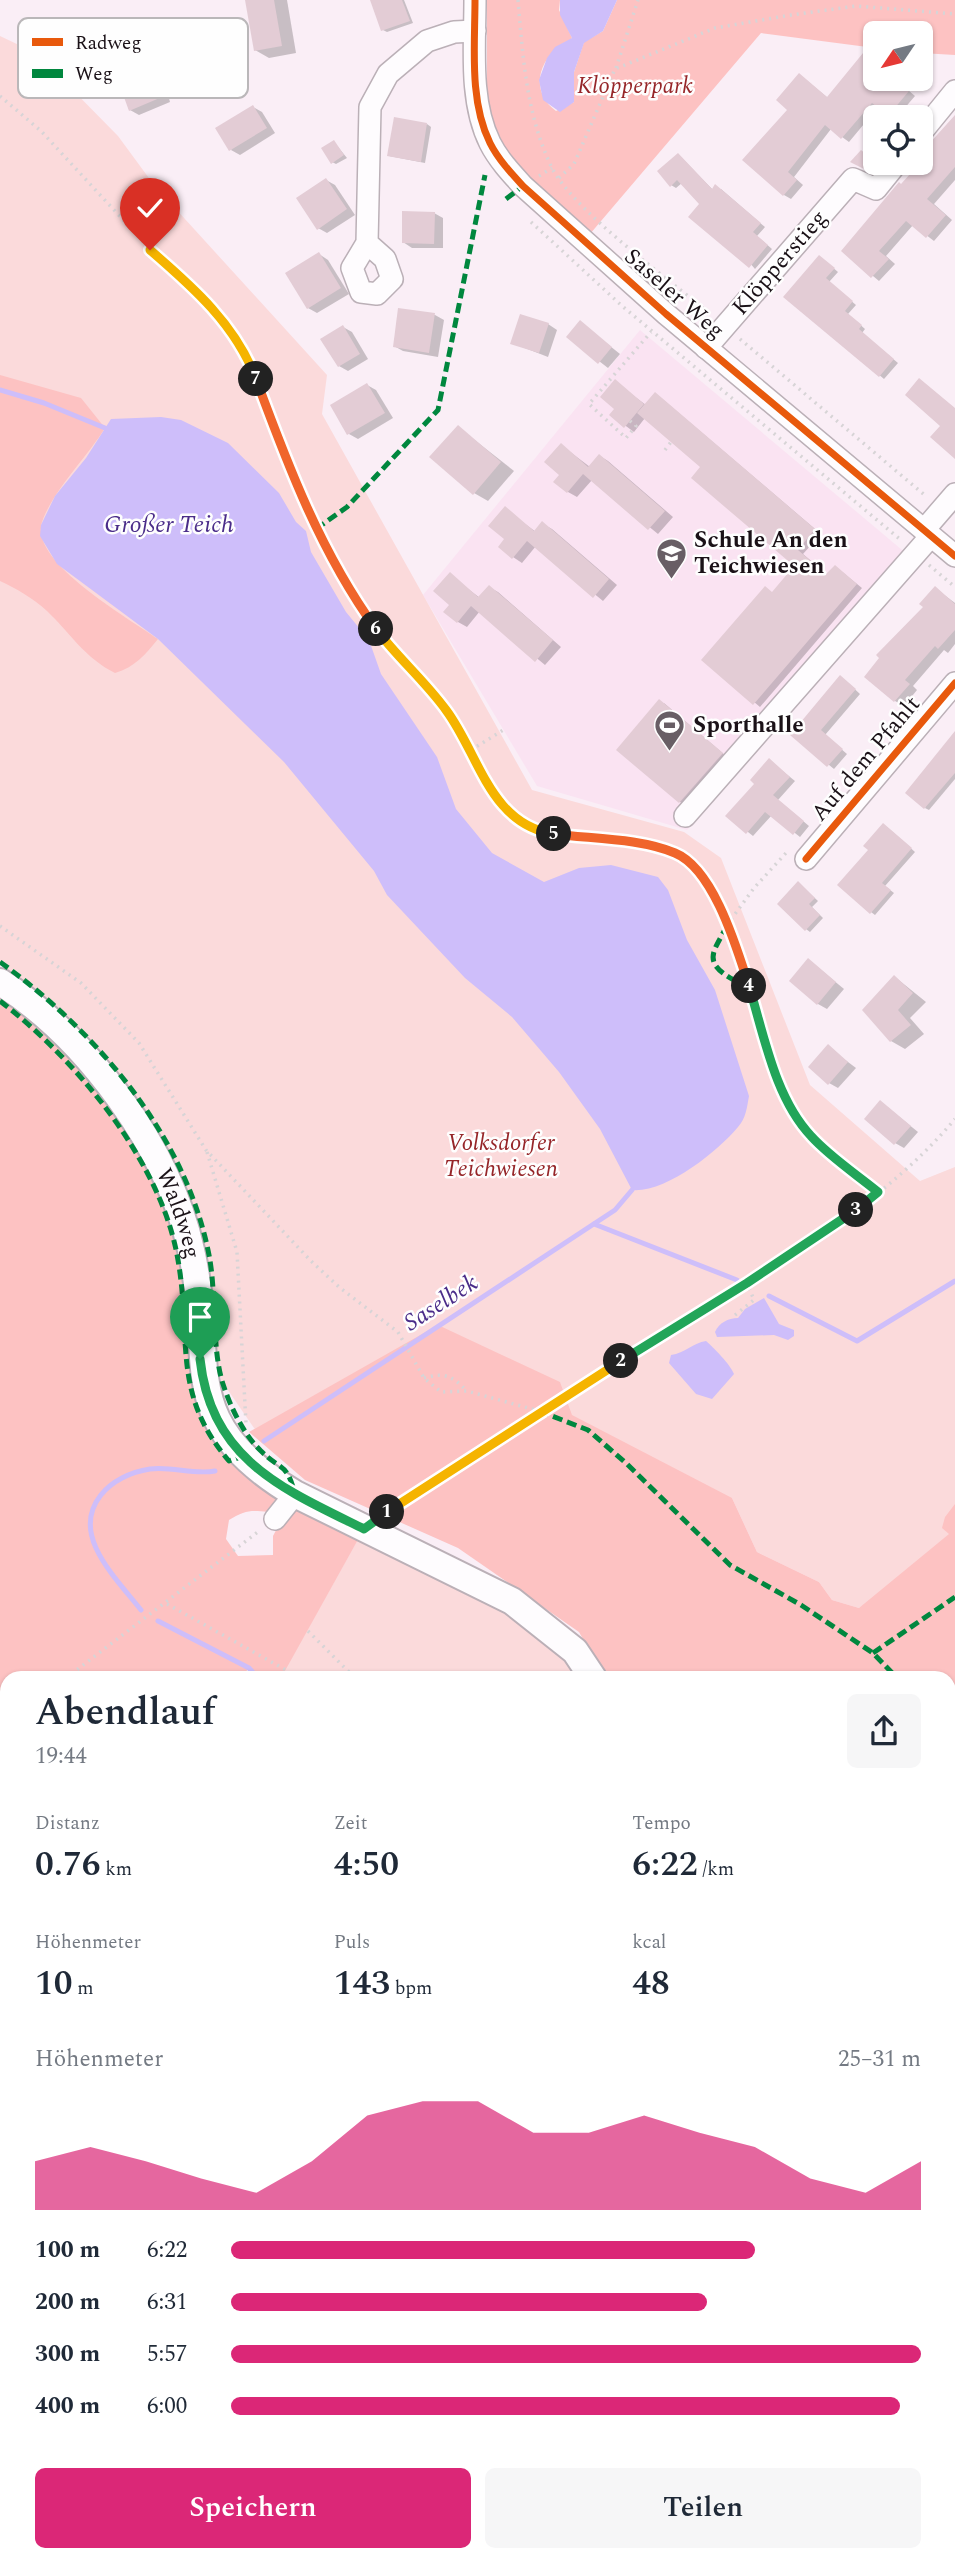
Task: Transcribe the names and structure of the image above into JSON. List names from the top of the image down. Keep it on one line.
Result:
{"streets":{"main road":["Waldweg"],"street":["Klöpperstieg","Saseler Weg","Auf dem Pfahlt"]},"crossings":[["Klöpperstieg","Saseler Weg"]],"water":["Großer Teich","Saselbek"],"parks":["Klöpperpark","Volksdorfer Teichwiesen"],"places":{"school or university":["Schule An den Teichwiesen"],"sports":["Sporthalle"]},"legend":["Radweg","Weg"],"north":"bottom left","page":{"pins":["7","6","5","4","3","2","1"],"heading":["Abendlauf","19:44"],"stats":[["Distanz","0.76 km"],["Zeit","4:50"],["Tempo","6:22 /km"],["Höhenmeter","10 m"],["Puls","143 bpm"],["kcal","48"]],"chart":["Höhenmeter","25–31 m"],"list":[{"name":"100 m","note":"6:22"},{"name":"200 m","note":"6:31"},{"name":"300 m","note":"5:57"},{"name":"400 m","note":"6:00"}],"buttons":["Speichern","Teilen"]}}
